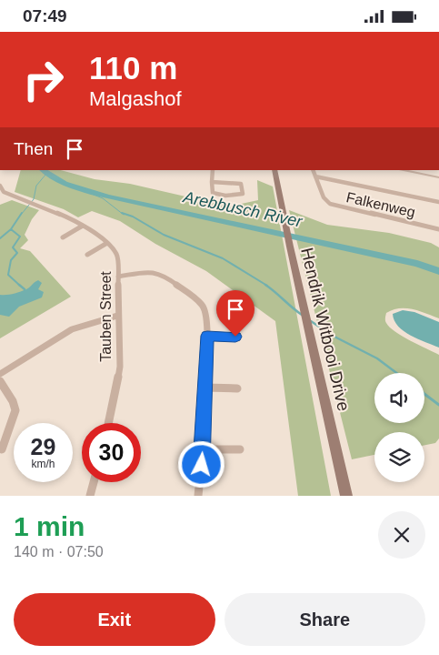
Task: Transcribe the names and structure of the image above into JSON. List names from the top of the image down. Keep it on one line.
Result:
{"streets":{"main road":["Hendrik Witbooi Drive"],"street":["Falkenweg","Tauben Street"]},"water":["Arebbusch River"],"page":{"status":"07:49","turn":["110 m","Malgashof"],"then":"Then","speed":"29 km/h","limit":"30","heading":["1 min","140 m · 07:50"],"buttons":["Exit","Share"]}}
